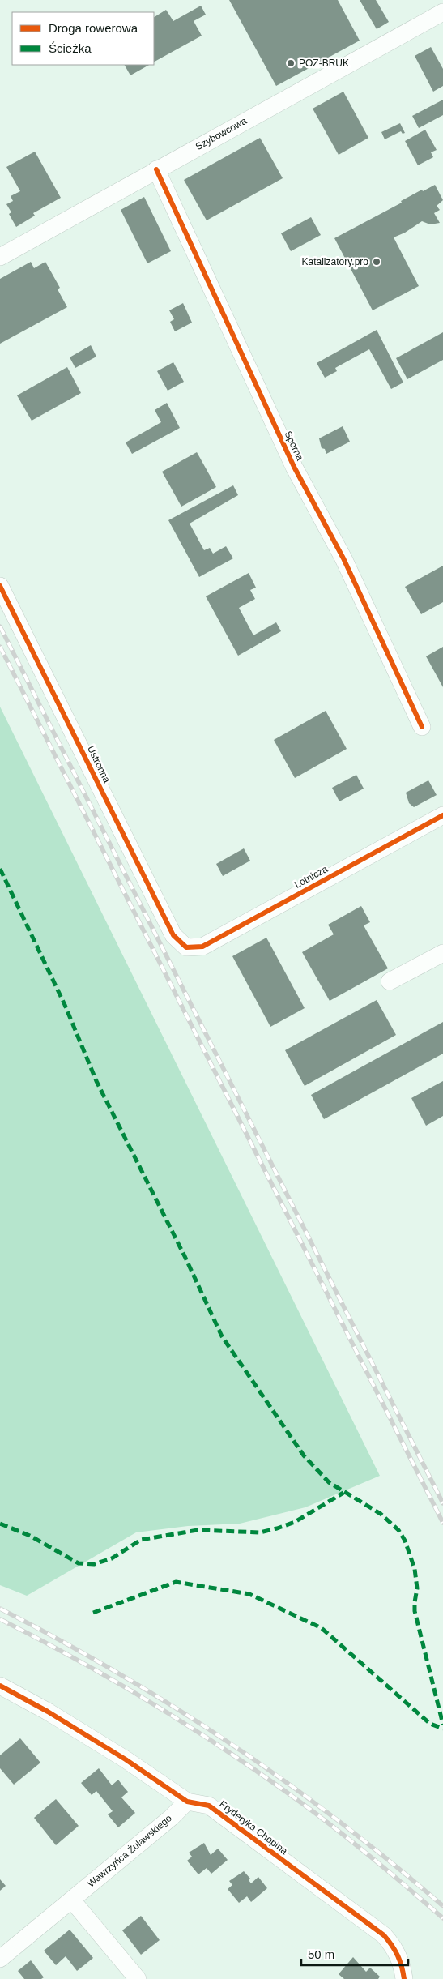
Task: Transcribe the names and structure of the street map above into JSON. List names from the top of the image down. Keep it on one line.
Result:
{"streets":{"street":["Szybowcowa","Sporna","Ustronna","Lotnicza","Fryderyka Chopina","Wawrzyńca Żuławskiego"]},"crossings":[["Szybowcowa","Sporna"],["Ustronna","Lotnicza"],["Fryderyka Chopina","Wawrzyńca Żuławskiego"]],"places":["POZ-BRUK","Katalizatory.pro"],"legend":["Droga rowerowa","Ścieżka"],"scale_bar":"50 m"}
